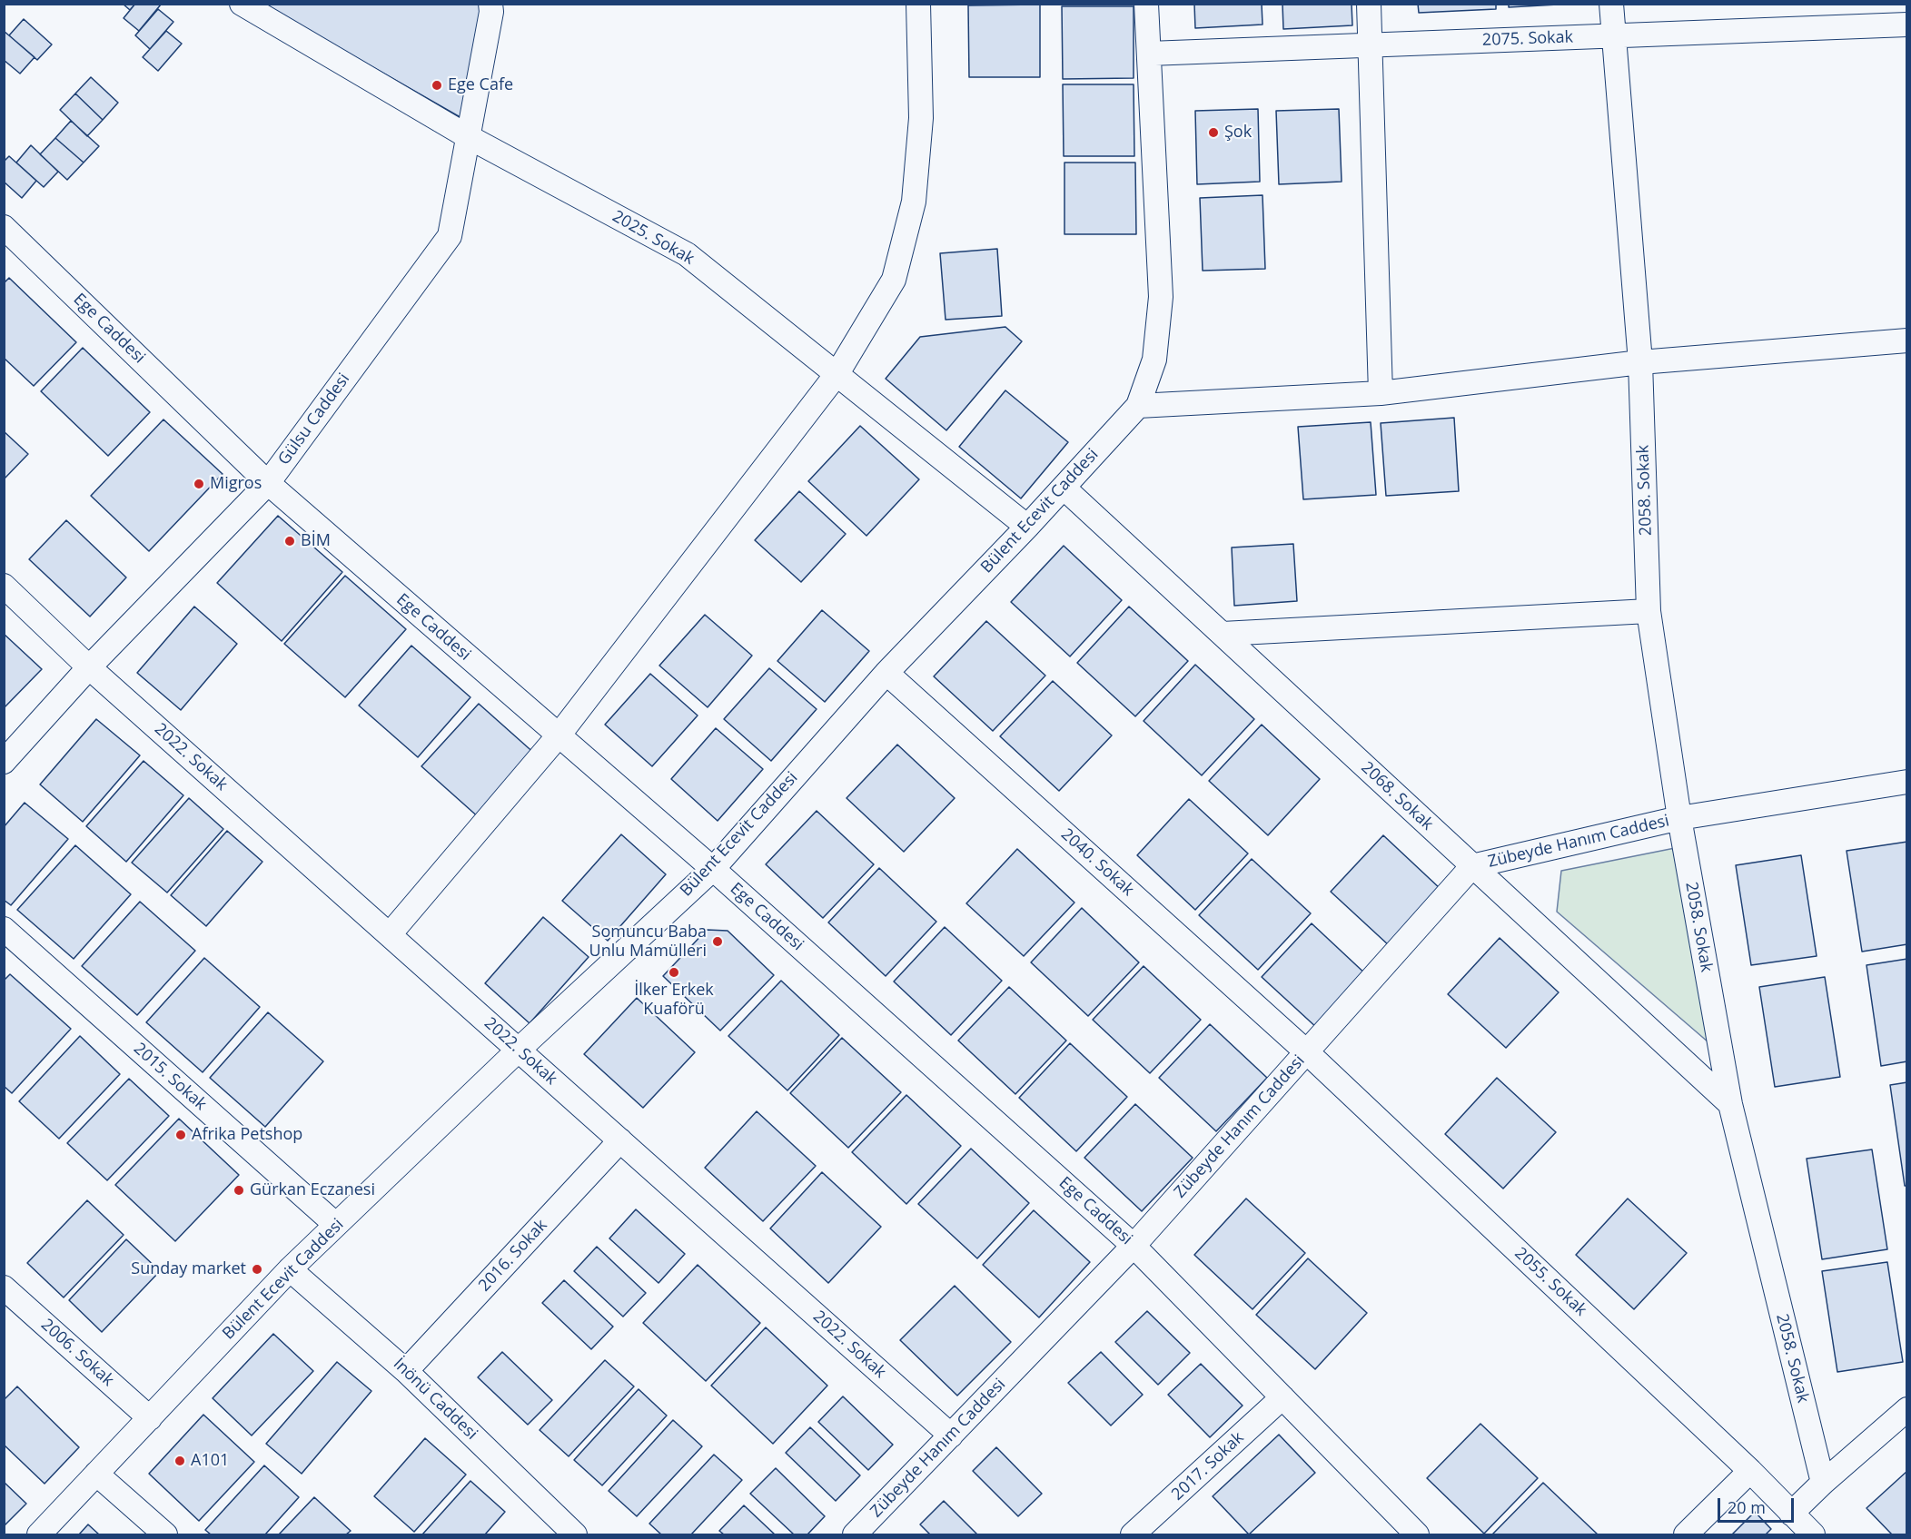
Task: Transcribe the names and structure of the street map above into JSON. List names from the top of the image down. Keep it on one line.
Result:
{"streets":{"street":["2075. Sokak","2025. Sokak","Ege Caddesi","Gülsu Caddesi","2058. Sokak","Bülent Ecevit Caddesi","2022. Sokak","2068. Sokak","Zübeyde Hanım Caddesi","2040. Sokak","2015. Sokak","2016. Sokak","2055. Sokak","2006. Sokak","İnönü Caddesi","2017. Sokak"]},"crossings":[["2075. Sokak","2058. Sokak"],["2075. Sokak","Bülent Ecevit Caddesi"],["2025. Sokak","Gülsu Caddesi"],["2025. Sokak","Bülent Ecevit Caddesi"],["Ege Caddesi","Gülsu Caddesi"],["Ege Caddesi","Bülent Ecevit Caddesi"],["Ege Caddesi","Zübeyde Hanım Caddesi"],["Ege Caddesi","2017. Sokak"],["Gülsu Caddesi","2022. Sokak"],["2058. Sokak","2068. Sokak"],["2058. Sokak","Zübeyde Hanım Caddesi"],["Bülent Ecevit Caddesi","2022. Sokak"],["Bülent Ecevit Caddesi","2068. Sokak"],["Bülent Ecevit Caddesi","2040. Sokak"],["Bülent Ecevit Caddesi","2015. Sokak"],["Bülent Ecevit Caddesi","2006. Sokak"],["Bülent Ecevit Caddesi","İnönü Caddesi"],["2022. Sokak","Zübeyde Hanım Caddesi"],["2022. Sokak","2016. Sokak"],["2068. Sokak","Zübeyde Hanım Caddesi"],["Zübeyde Hanım Caddesi","2040. Sokak"],["Zübeyde Hanım Caddesi","2055. Sokak"],["2040. Sokak","2055. Sokak"],["2016. Sokak","İnönü Caddesi"]],"places":["Ege Cafe","Şok","Migros","BİM","Somuncu Baba Unlu Mamülleri","İlker Erkek Kuaförü","Afrika Petshop","Gürkan Eczanesi","Sunday market","A101"],"scale_bar":"20 m"}
